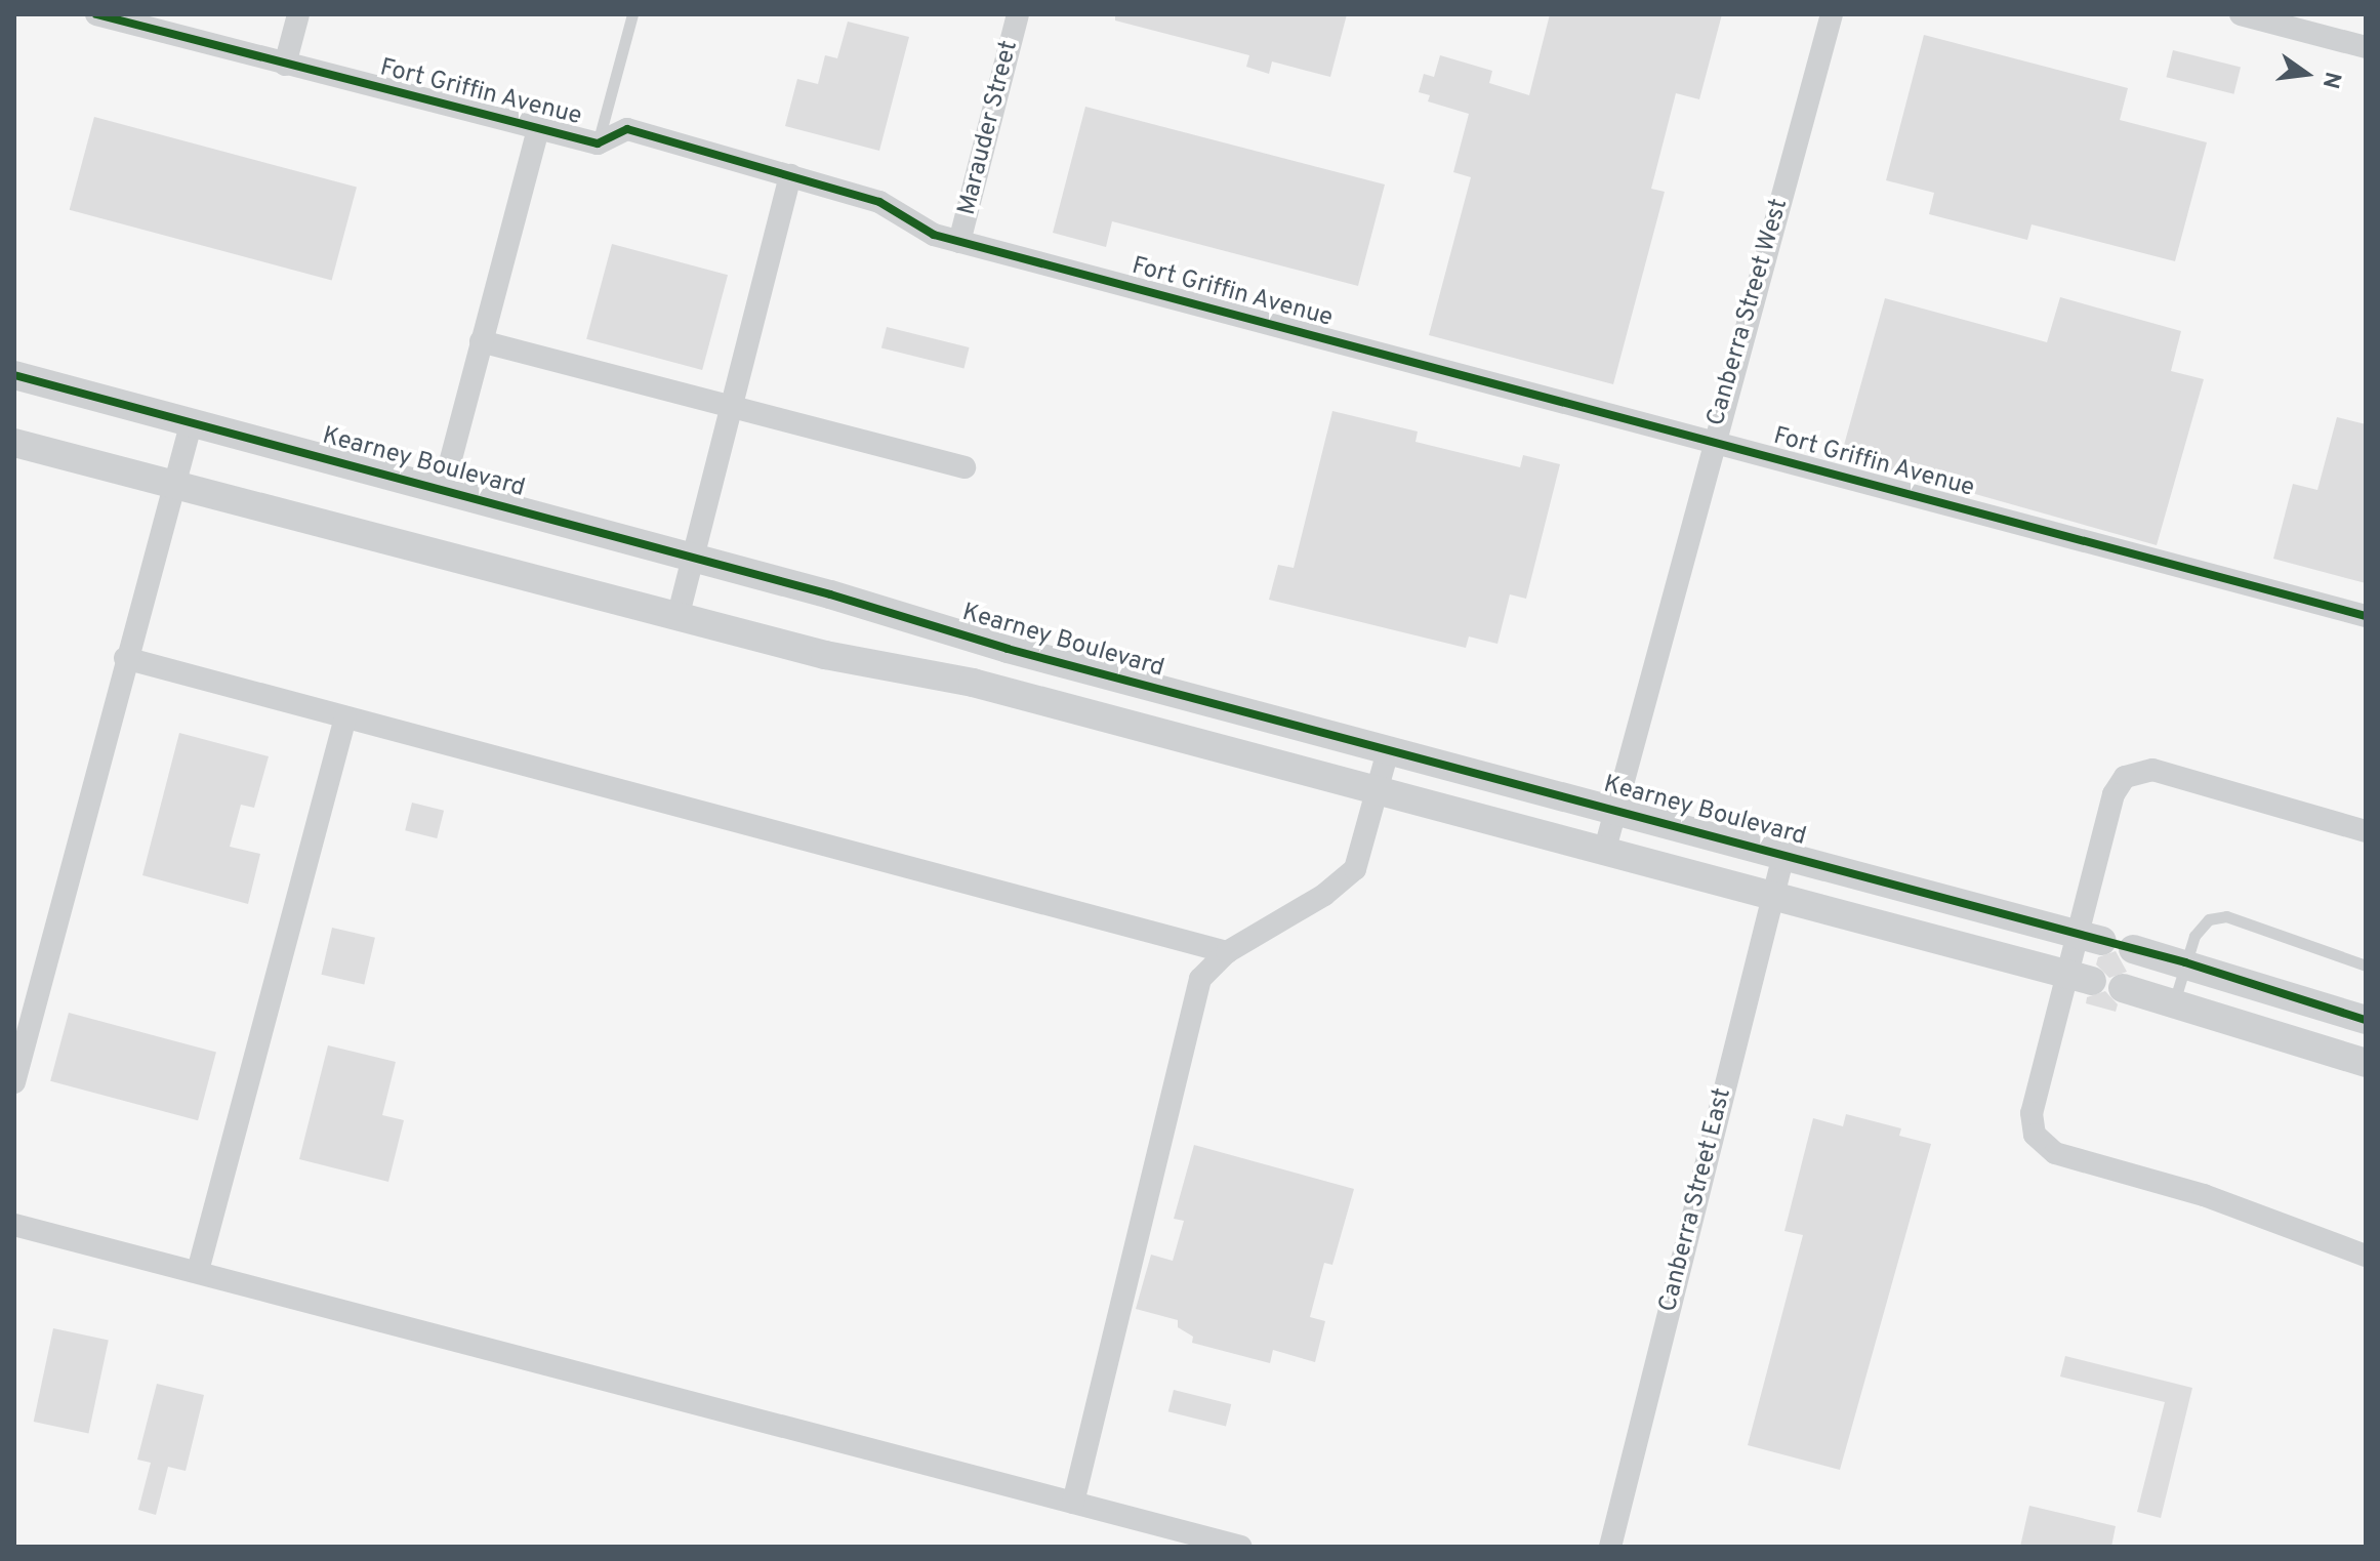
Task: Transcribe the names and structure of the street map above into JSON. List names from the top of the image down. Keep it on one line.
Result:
{"streets":{"street":["Fort Griffin Avenue","Marauder Street","Canberra Street West","Kearney Boulevard","Canberra Street East"]},"crossings":[["Fort Griffin Avenue","Marauder Street"],["Fort Griffin Avenue","Canberra Street West"],["Canberra Street West","Kearney Boulevard"],["Kearney Boulevard","Canberra Street East"]],"north":"right"}
